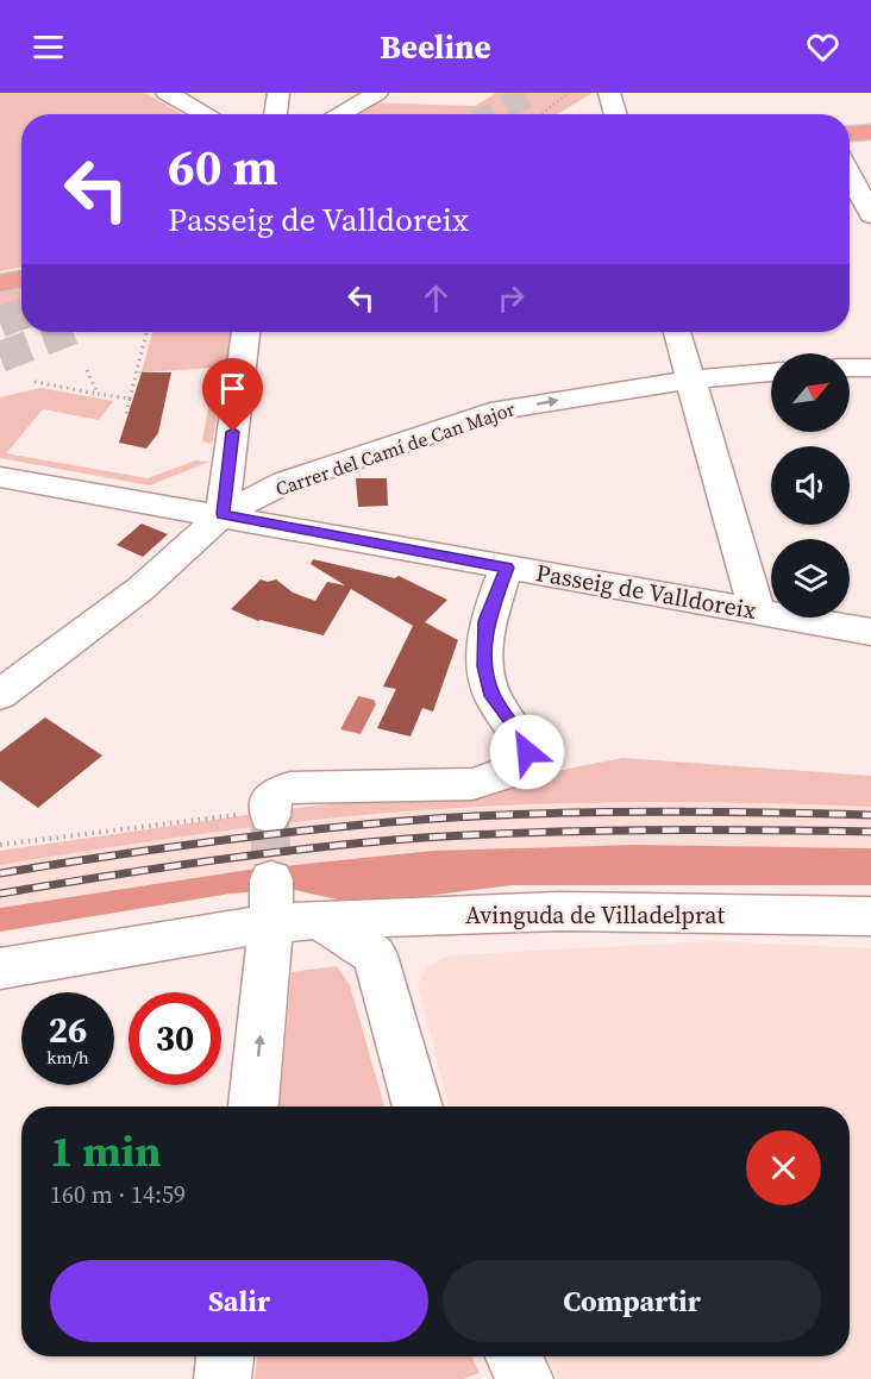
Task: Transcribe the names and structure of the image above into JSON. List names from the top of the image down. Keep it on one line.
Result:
{"streets":{"street":["Carrer del Camí de Can Major","Passeig de Valldoreix","Avinguda de Villadelprat"]},"crossings":[["Carrer del Camí de Can Major","Passeig de Valldoreix"]],"one_way":["Carrer del Camí de Can Major"],"north":"top right","page":{"header":"Beeline","turn":["60 m","Passeig de Valldoreix"],"speed":"26 km/h","limit":"30","heading":["1 min","160 m · 14:59"],"buttons":["Salir","Compartir"]}}
